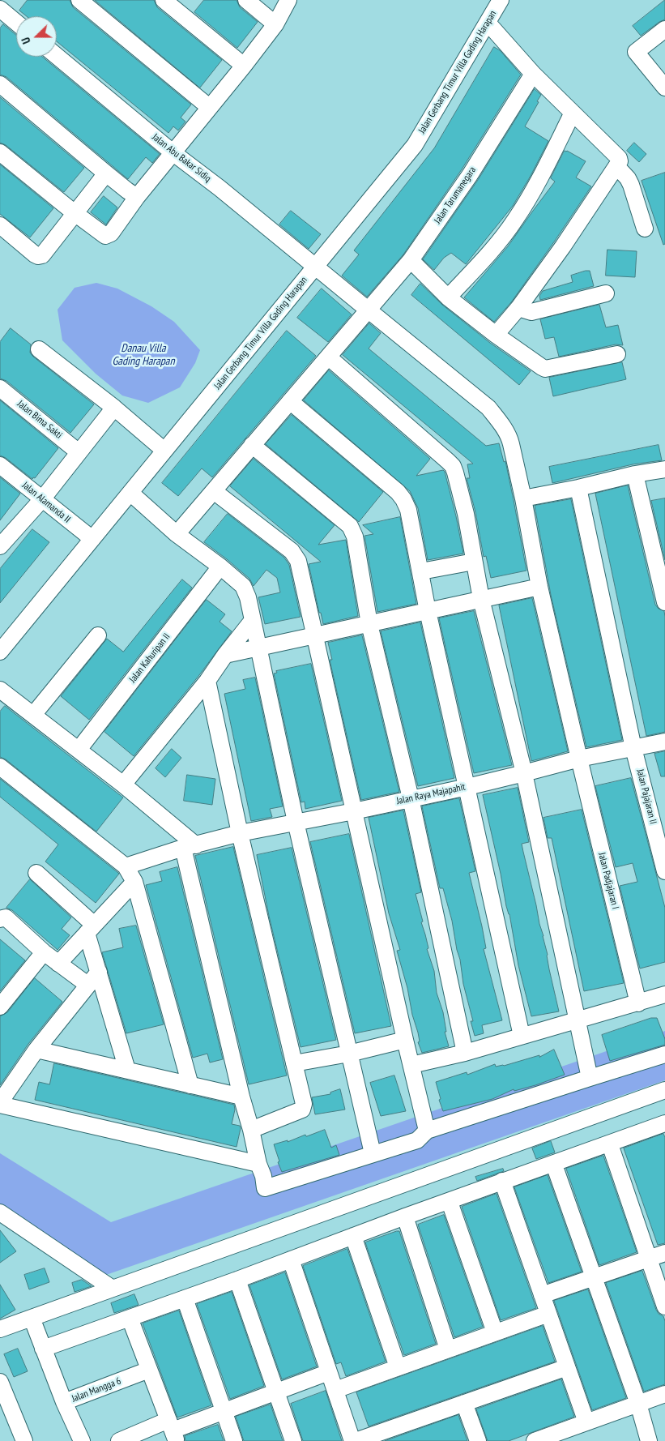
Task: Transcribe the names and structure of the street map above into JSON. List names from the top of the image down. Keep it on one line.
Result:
{"streets":{"street":["Jalan Gerbang Timur Villa Gading Harapan","Jalan Abu Bakar Sidiq","Jalan Tarumanegara","Jalan Bima Sakti","Jalan Alamanda II","Jalan Kahuripan II","Jalan Raya Majapahit","Jalan Pajajaran II","Jalan Padjajaran I","Jalan Mangga 6"]},"crossings":[["Jalan Gerbang Timur Villa Gading Harapan","Jalan Abu Bakar Sidiq"],["Jalan Gerbang Timur Villa Gading Harapan","Jalan Alamanda II"],["Jalan Abu Bakar Sidiq","Jalan Tarumanegara"],["Jalan Abu Bakar Sidiq","Jalan Padjajaran I"],["Jalan Raya Majapahit","Jalan Pajajaran II"],["Jalan Raya Majapahit","Jalan Padjajaran I"]],"water":["Danau Villa Gading Harapan"],"north":"left"}
